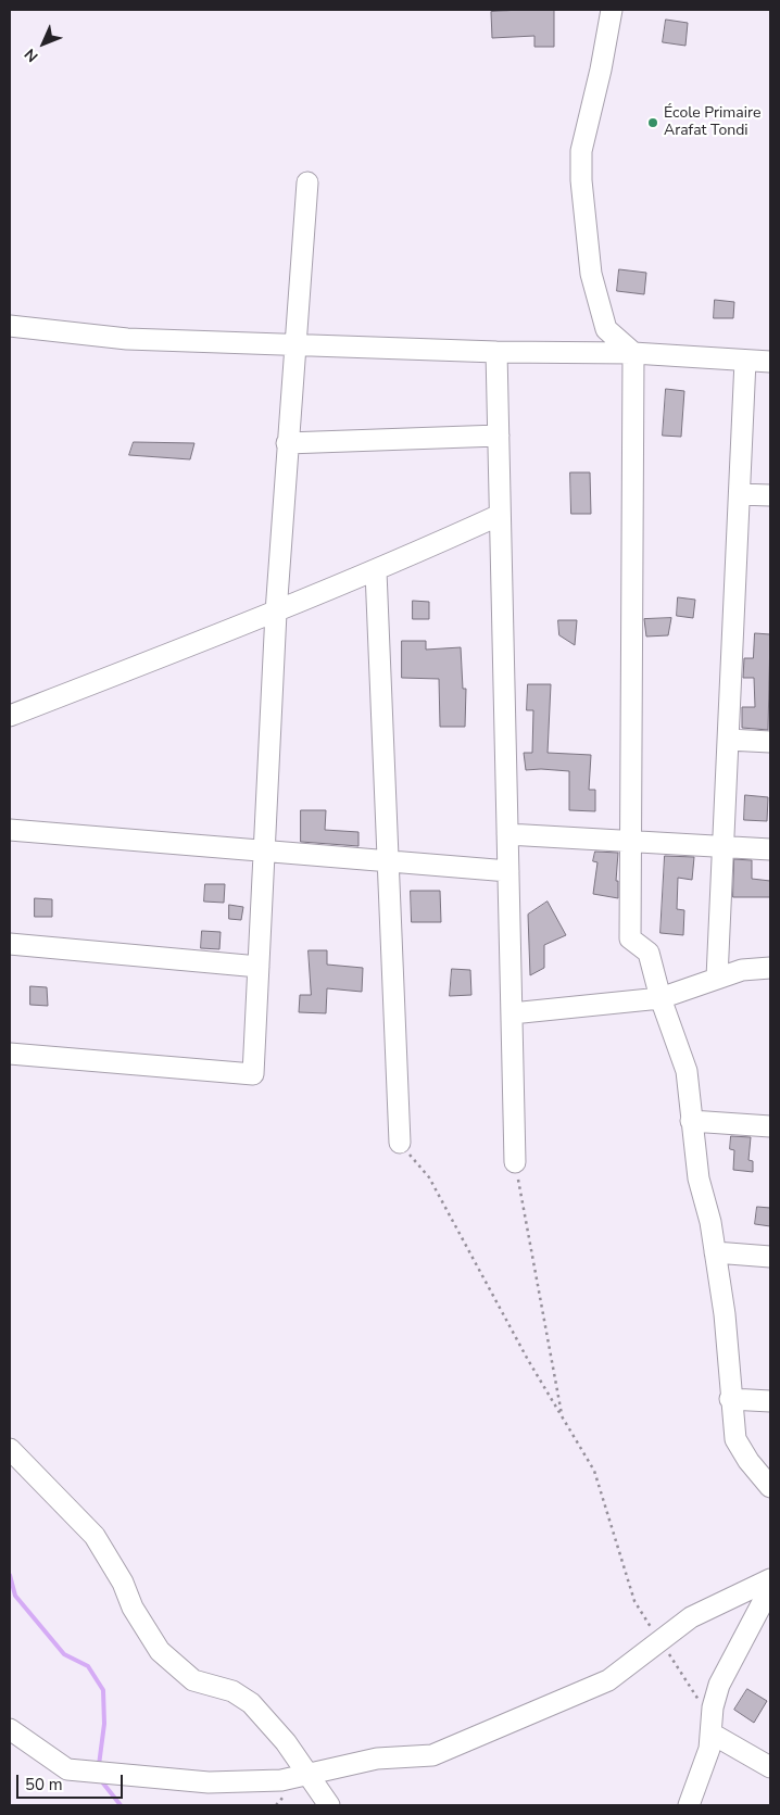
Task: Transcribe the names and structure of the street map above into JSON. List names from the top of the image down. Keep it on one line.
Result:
{"places":["École Primaire Arafat Tondi"],"scale_bar":"50 m","north":"bottom left"}
